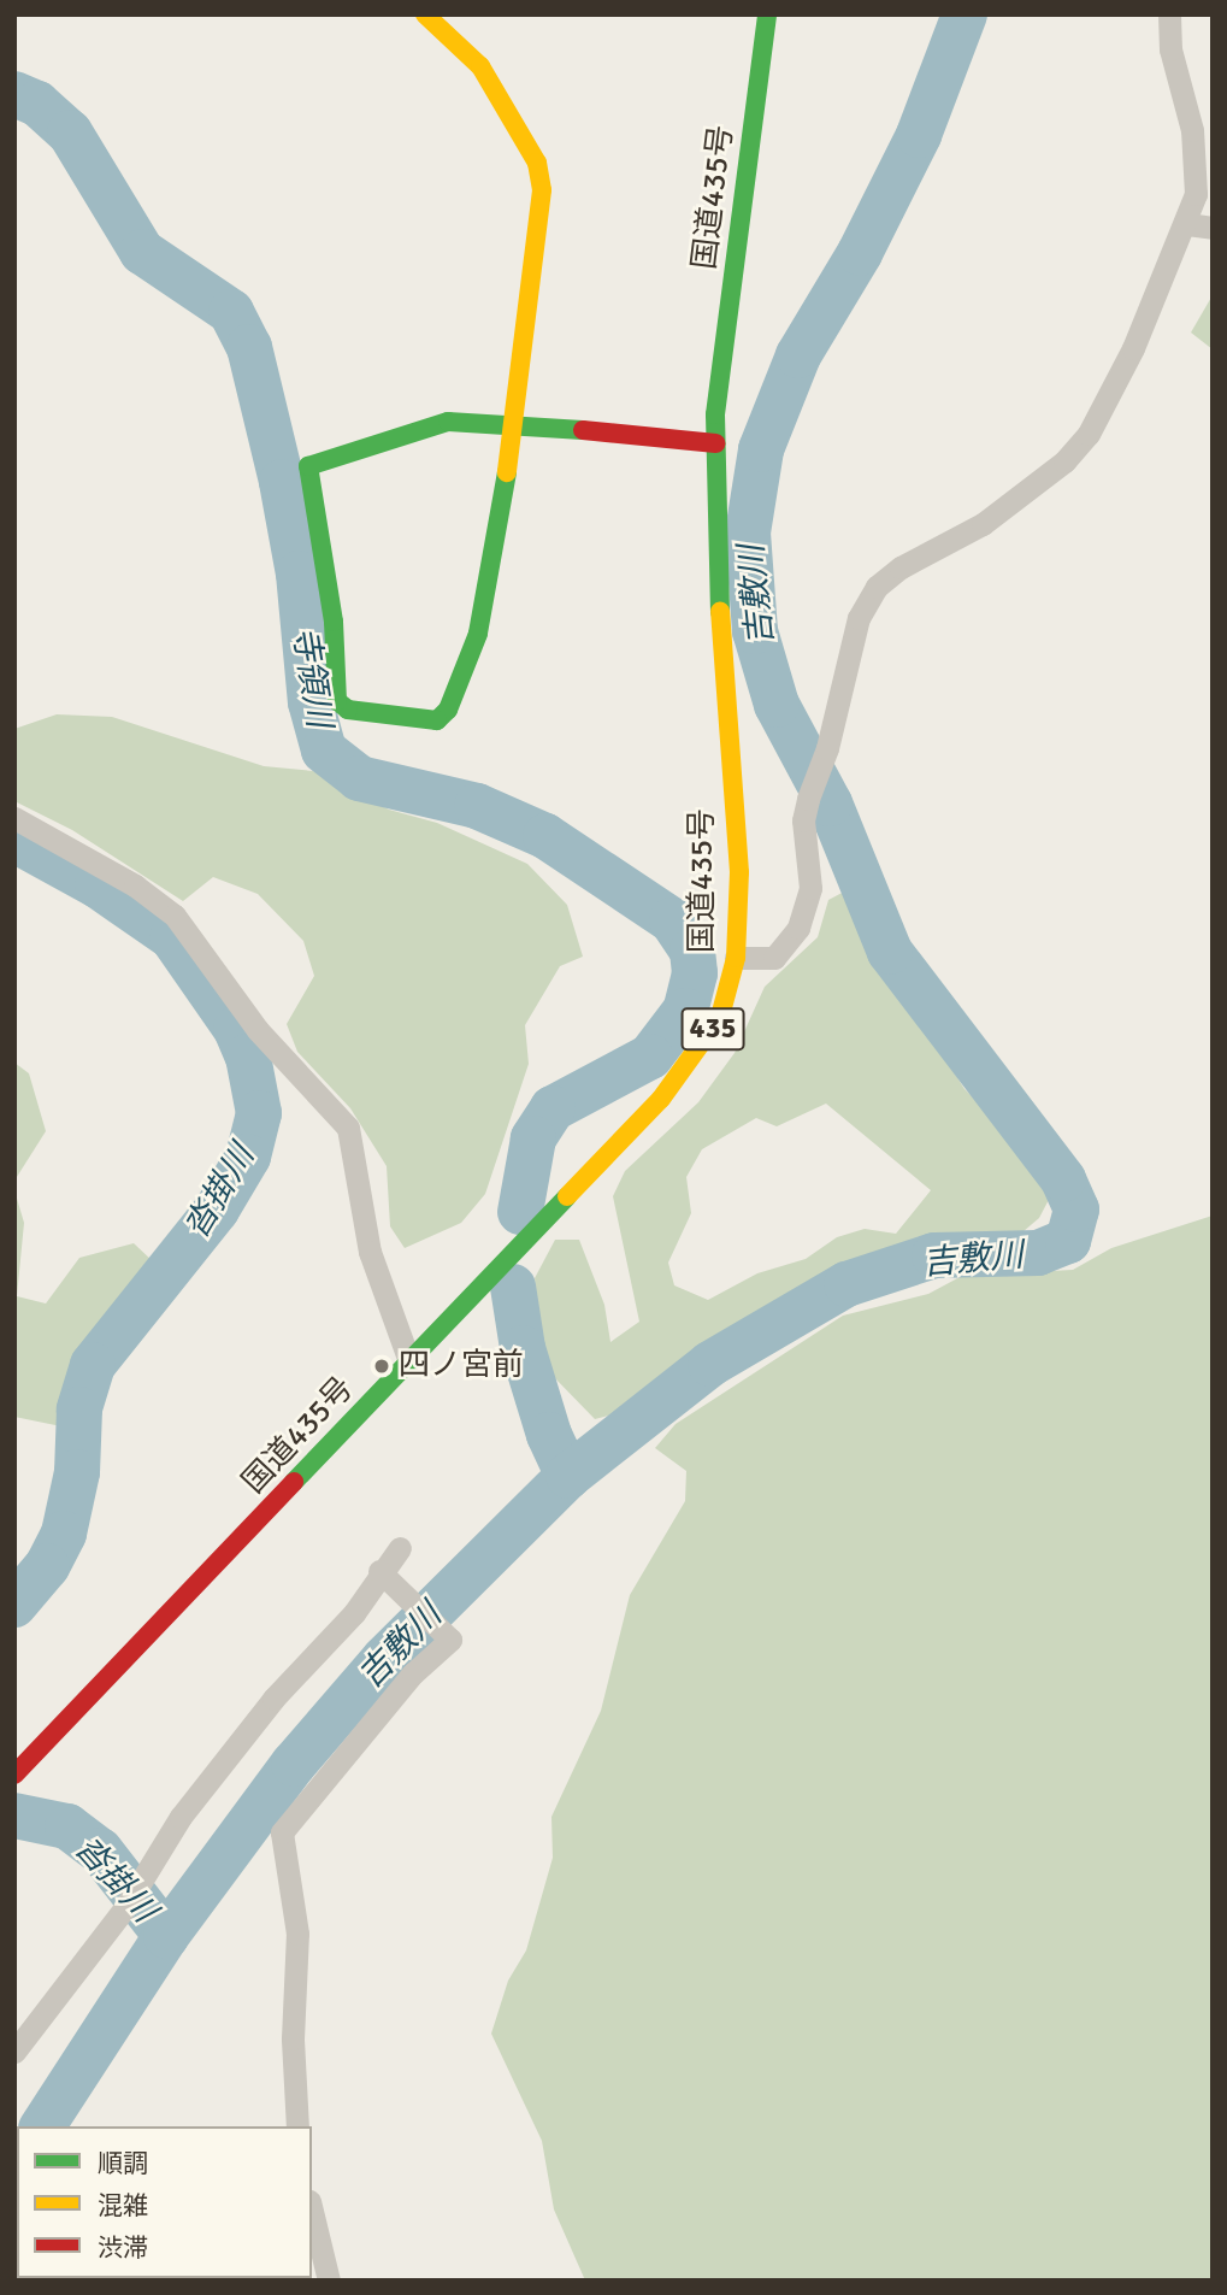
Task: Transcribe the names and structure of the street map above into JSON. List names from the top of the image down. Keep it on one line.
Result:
{"streets":{"main road":["国道435号","435"]},"water":["吉敷川","寺領川","沓掛川"],"places":["四ノ宮前"],"legend":["順調","混雑","渋滞"]}
